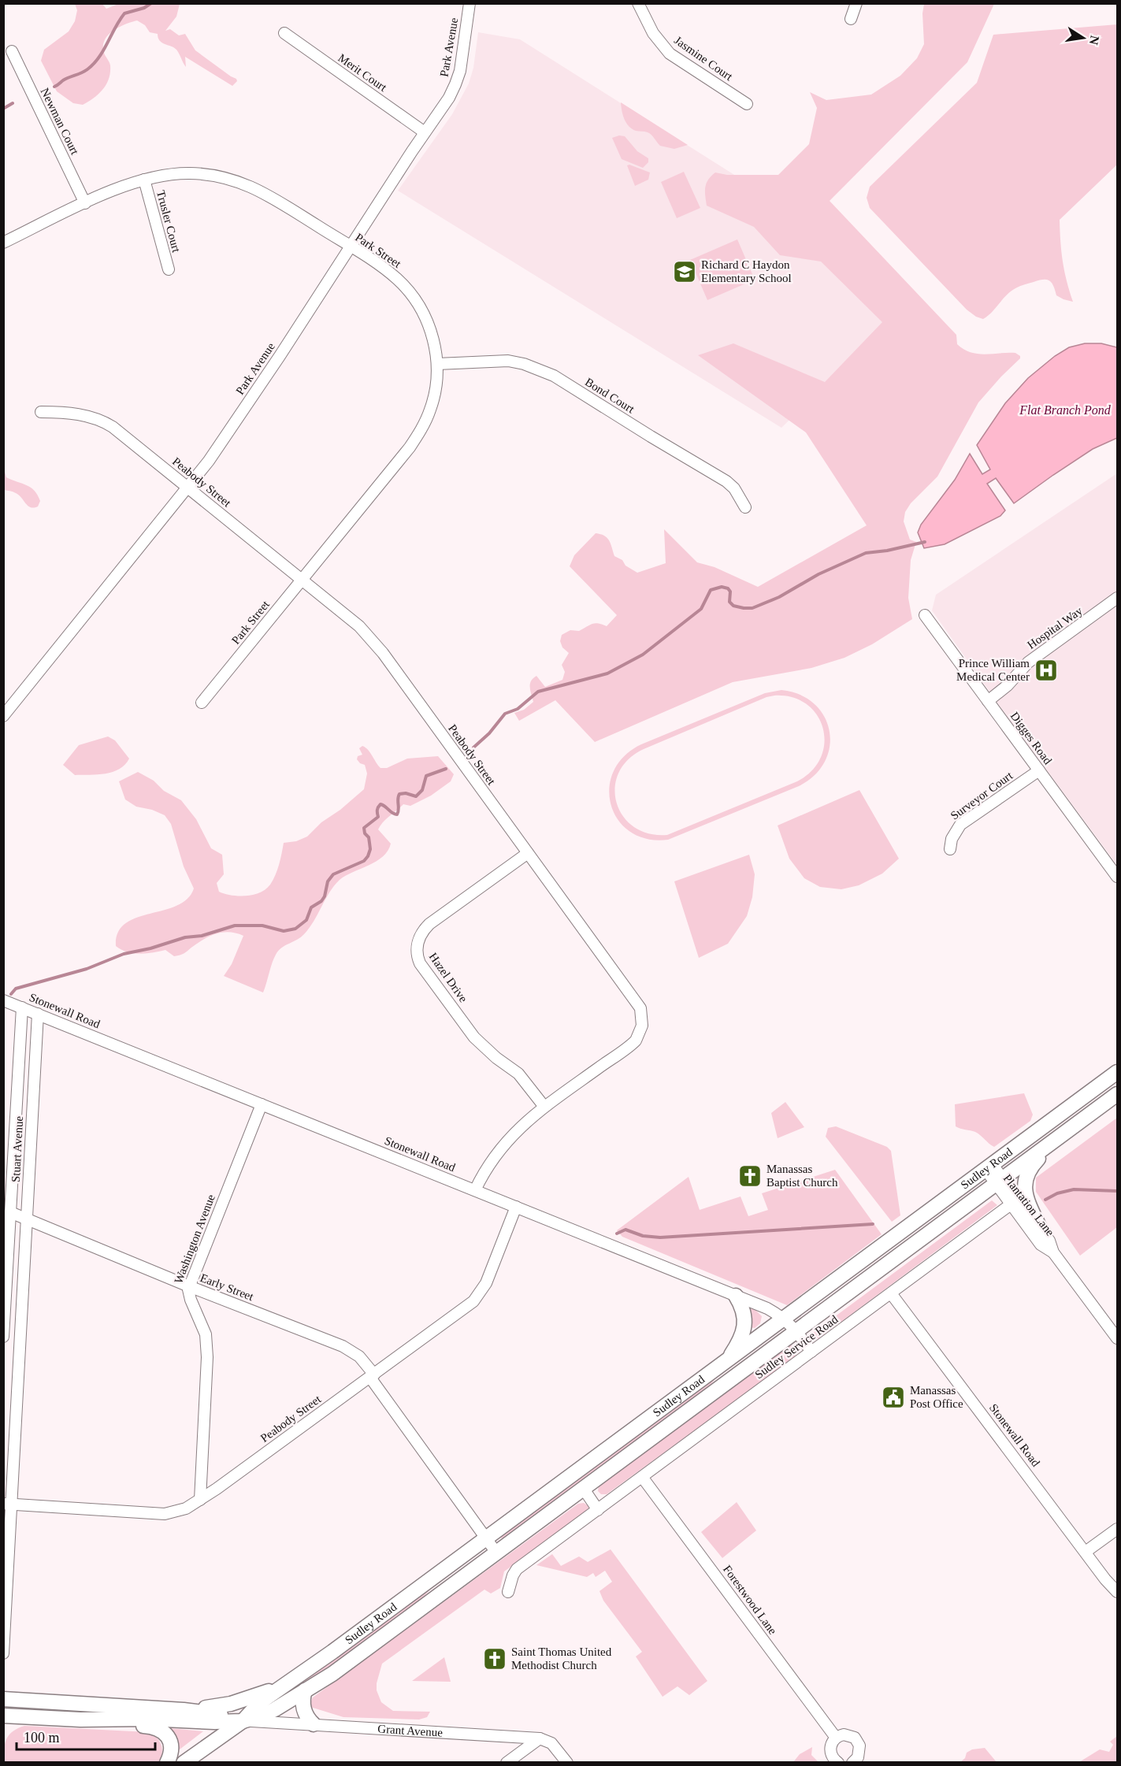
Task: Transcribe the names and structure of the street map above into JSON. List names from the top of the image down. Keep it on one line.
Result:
{"streets":{"main road":["Sudley Road","Grant Avenue"],"street":["Park Avenue","Jasmine Court","Merit Court","Newman Court","Trusler Court","Park Street","Bond Court","Peabody Street","Hospital Way","Digges Road","Surveyor Court","Hazel Drive","Stonewall Road","Stuart Avenue","Plantation Lane","Washington Avenue","Early Street","Sudley Service Road","Forestwood Lane"]},"crossings":[["Park Avenue","Merit Court"],["Park Avenue","Park Street"],["Park Avenue","Peabody Street"],["Newman Court","Park Street"],["Trusler Court","Park Street"],["Park Street","Bond Court"],["Park Street","Peabody Street"],["Peabody Street","Hazel Drive"],["Peabody Street","Stonewall Road"],["Peabody Street","Stuart Avenue"],["Peabody Street","Washington Avenue"],["Peabody Street","Early Street"],["Hospital Way","Digges Road"],["Digges Road","Surveyor Court"],["Stonewall Road","Stuart Avenue"],["Stonewall Road","Sudley Road"],["Stonewall Road","Washington Avenue"],["Stonewall Road","Sudley Service Road"],["Stuart Avenue","Early Street"],["Sudley Road","Plantation Lane"],["Sudley Road","Early Street"],["Sudley Road","Grant Avenue"],["Plantation Lane","Sudley Service Road"],["Washington Avenue","Early Street"],["Sudley Service Road","Forestwood Lane"]],"water":["Flat Branch Pond"],"places":{"school or university":["Richard C Haydon Elementary School"],"hospital":["Prince William Medical Center"],"church":["Manassas Baptist Church","Saint Thomas United Methodist Church"],"public building":["Manassas Post Office"]},"scale_bar":"100 m","north":"right"}
